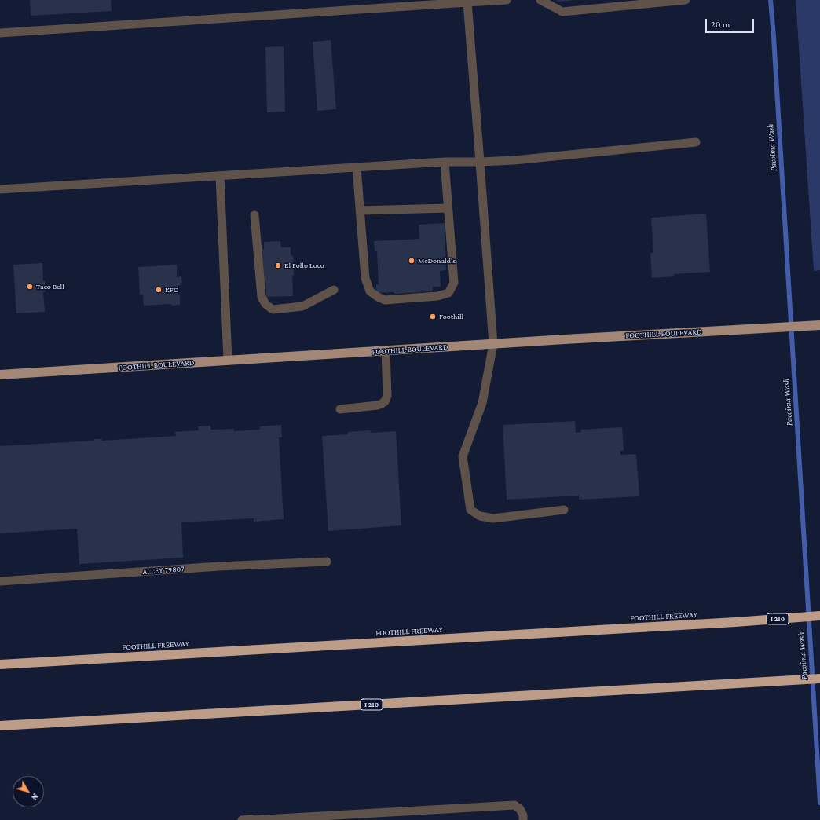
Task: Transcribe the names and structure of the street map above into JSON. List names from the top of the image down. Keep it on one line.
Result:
{"streets":{"highway":["FOOTHILL FREEWAY","I 210"],"main road":["FOOTHILL BOULEVARD"],"lane":["ALLEY 79807"]},"water":["Pacoima Wash"],"places":["McDonald's","El Pollo Loco","Taco Bell","KFC","Foothill"],"scale_bar":"20 m","north":"bottom right"}
